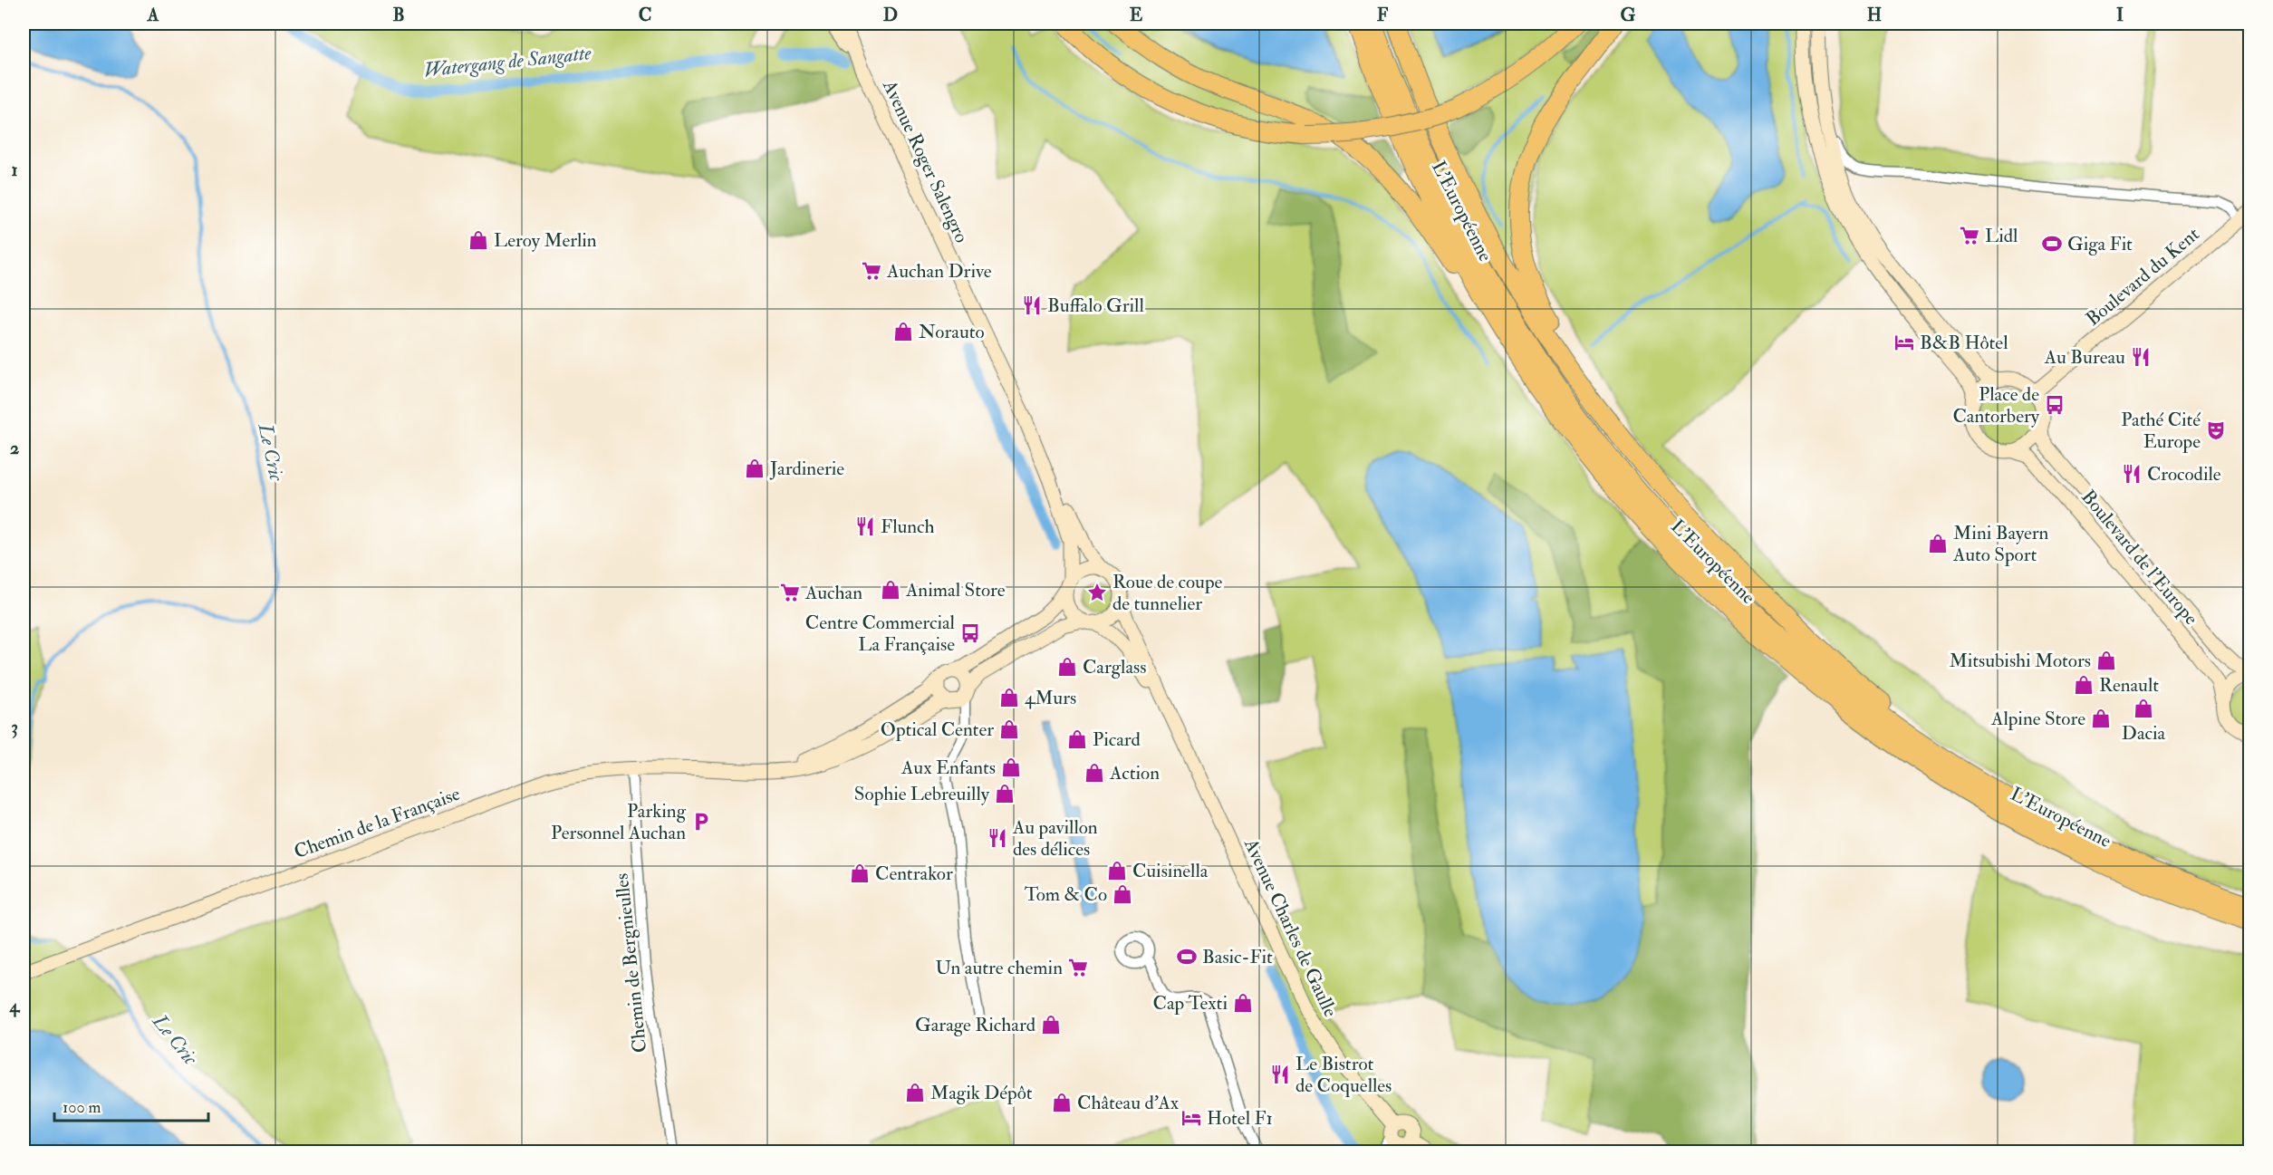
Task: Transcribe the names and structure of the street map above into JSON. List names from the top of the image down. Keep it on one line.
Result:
{"streets":{"highway":["L'Européenne"],"main road":["Avenue Roger Salengro","Boulevard du Kent","Boulevard de l'Europe","Chemin de la Française","Avenue Charles de Gaulle"],"street":["Chemin de Bergnieulles"]},"crossings":[["Avenue Roger Salengro","Avenue Charles de Gaulle"],["Boulevard du Kent","Boulevard de l'Europe"],["Chemin de la Française","Chemin de Bergnieulles"]],"water":["Watergang de Sangatte","Le Cric"],"places":{"supermarket":["Lidl","Auchan Drive","Auchan","Un autre chemin"],"shop":["Leroy Merlin","Norauto","Jardinerie","Mini Bayern Auto Sport","Animal Store","Mitsubishi Motors","Carglass","Renault","4Murs","Dacia","Alpine Store","Optical Center","Picard","Aux Enfants","Action","Sophie Lebreuilly","Cuisinella","Centrakor","Tom & Co","Cap Texti","Garage Richard","Magik Dépôt","Château d'Ax"],"sports":["Giga Fit","Basic-Fit"],"restaurant":["Buffalo Grill","Au Bureau","Crocodile","Flunch","Au pavillon des délices","Le Bistrot de Coquelles"],"hotel":["B&B Hôtel","Hotel F1"],"bus stop":["Place de Cantorbery","Centre Commercial La Française"],"theatre":["Pathé Cité Europe"],"place":["Roue de coupe de tunnelier"],"parking":["Parking Personnel Auchan"]},"scale_bar":"100 m","grid":{"columns":["A","B","C","D","E","F","G","H","I"],"rows":["1","2","3","4"]}}
